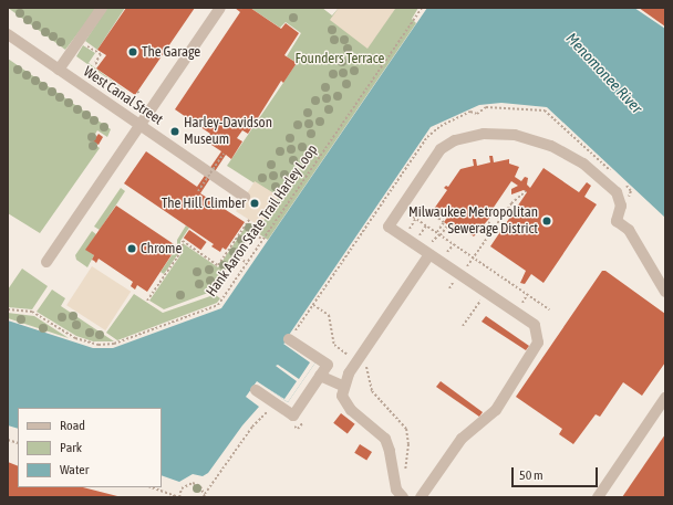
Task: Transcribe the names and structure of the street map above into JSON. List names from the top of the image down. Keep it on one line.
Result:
{"streets":{"street":["West Canal Street"],"path":["Hank Aaron State Trail Harley Loop"]},"water":["Menomonee River"],"parks":["Founders Terrace"],"places":["The Garage","Harley-Davidson Museum","The Hill Climber","Milwaukee Metropolitan Sewerage District","Chrome"],"legend":["Road","Park","Water"],"scale_bar":"50 m"}
